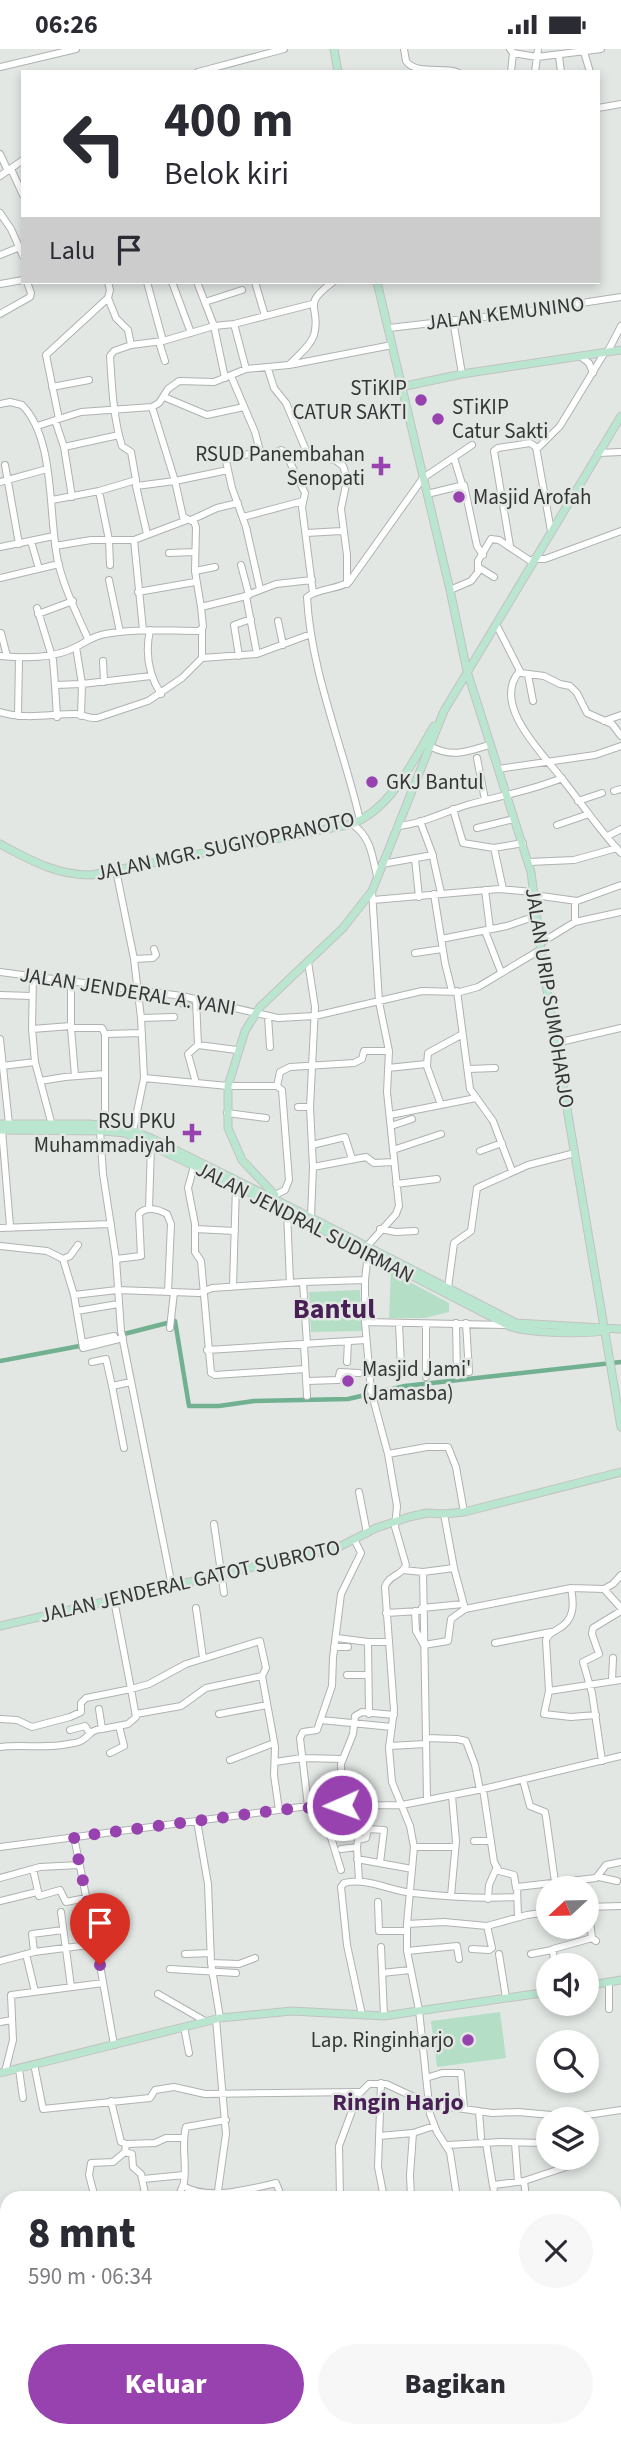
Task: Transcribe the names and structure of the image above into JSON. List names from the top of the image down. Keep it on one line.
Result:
{"streets":{"main road":["JALAN MGR. SUGIYOPRANOTO","JALAN URIP SUMOHARJO","JALAN JENDRAL SUDIRMAN","JALAN JENDERAL GATOT SUBROTO"],"street":["JALAN KEMUNINO","JALAN JENDERAL A. YANI"]},"crossings":[["JALAN KEMUNINO","JALAN URIP SUMOHARJO"],["JALAN JENDERAL A. YANI","JALAN URIP SUMOHARJO"],["JALAN URIP SUMOHARJO","JALAN JENDRAL SUDIRMAN"]],"districts":["Bantul","Ringin Harjo"],"places":{"other":["STiKIP CATUR SAKTI","STiKIP Catur Sakti","Masjid Arofah","GKJ Bantul","Masjid Jami' (Jamasba)","Lap. Ringinharjo"],"health":["RSUD Panembahan Senopati","RSU PKU Muhammadiyah"]},"north":"left","page":{"status":"06:26","turn":["400 m","Belok kiri"],"then":"Lalu","heading":["8 mnt","590 m · 06:34"],"buttons":["Keluar","Bagikan"]}}
